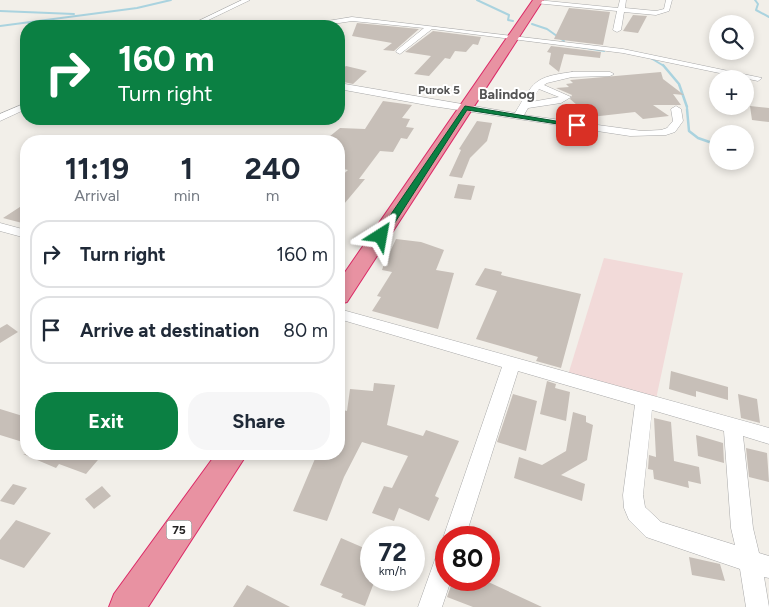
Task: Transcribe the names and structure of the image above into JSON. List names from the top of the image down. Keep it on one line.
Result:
{"streets":{"highway":["75"]},"districts":["Purok 5","Balindog"],"page":{"map_buttons":["+","−"],"turn":["160 m","Turn right"],"eta":["11:19","Arrival","1","min","240","m"],"list":[{"name":"Turn right","value":"160 m"},{"name":"Arrive at destination","value":"80 m"}],"buttons":["Exit","Share"],"speed":"72 km/h","limit":"80"}}
